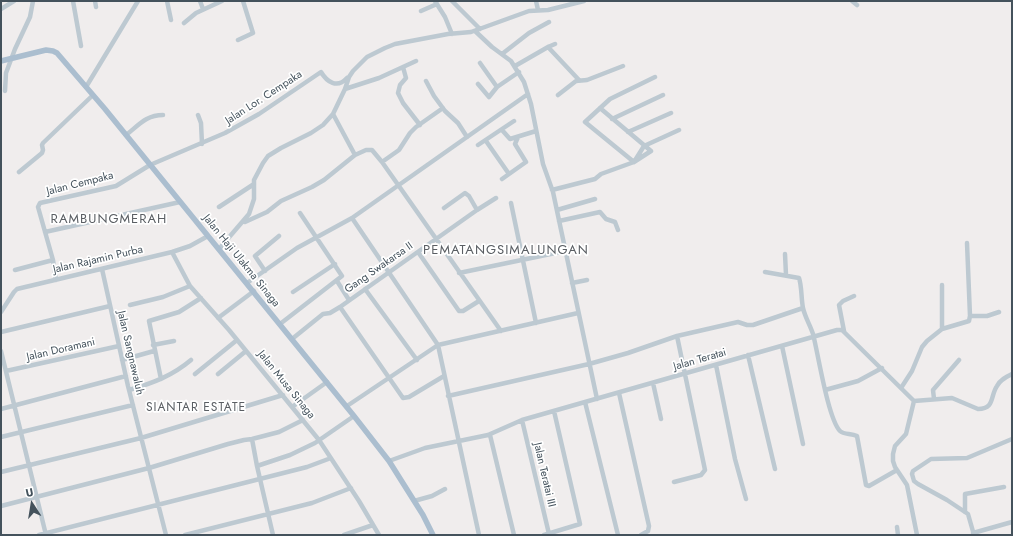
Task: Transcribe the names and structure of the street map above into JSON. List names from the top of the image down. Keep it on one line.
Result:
{"streets":{"main road":["Jalan Haji Ulakma Sinaga"],"street":["Jalan Lor. Cempaka","Jalan Cempaka","Jalan Rajamin Purba","Gang Swakarsa II","Jalan Doramani","Jalan Sangnawaluh","Jalan Teratai","Jalan Musa Sinaga","Jalan Teratai III"]},"crossings":[["Jalan Lor. Cempaka","Jalan Cempaka"],["Jalan Lor. Cempaka","Jalan Haji Ulakma Sinaga"],["Jalan Cempaka","Jalan Rajamin Purba"],["Jalan Cempaka","Jalan Haji Ulakma Sinaga"],["Jalan Rajamin Purba","Jalan Haji Ulakma Sinaga"],["Jalan Rajamin Purba","Jalan Sangnawaluh"],["Jalan Rajamin Purba","Jalan Musa Sinaga"],["Jalan Haji Ulakma Sinaga","Gang Swakarsa II"],["Jalan Haji Ulakma Sinaga","Jalan Teratai"],["Jalan Doramani","Jalan Sangnawaluh"],["Jalan Teratai","Jalan Teratai III"]],"districts":["RAMBUNGMERAH","PEMATANGSIMALUNGAN","SIANTAR ESTATE"],"north":"top"}
